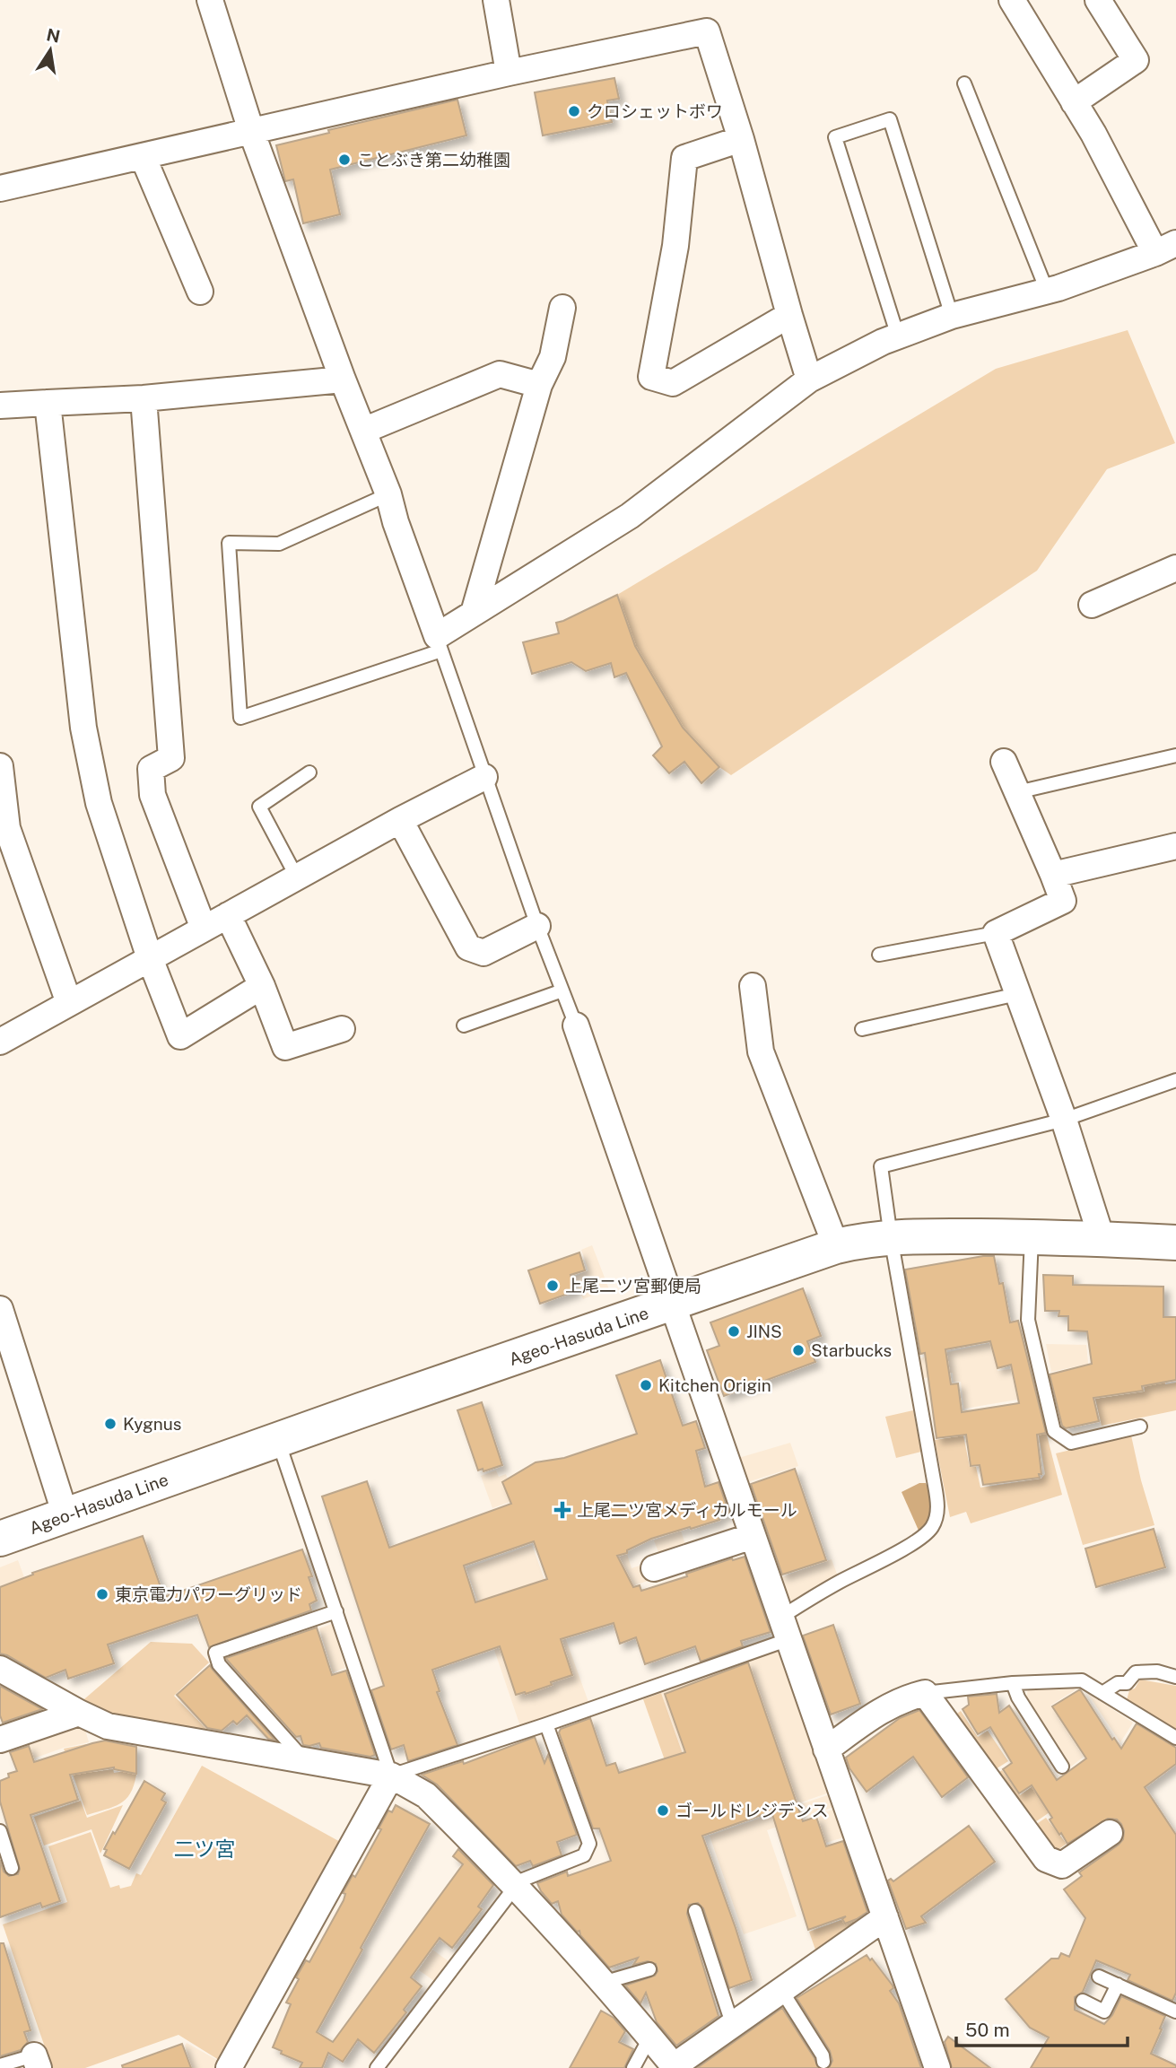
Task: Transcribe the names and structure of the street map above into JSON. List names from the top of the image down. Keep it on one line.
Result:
{"streets":{"main road":["Ageo-Hasuda Line"]},"districts":["二ツ宮"],"places":{"other":["クロシェットボワ","ことぶき第二幼稚園","上尾二ツ宮郵便局","JINS","Starbucks","Kitchen Origin","Kygnus","東京電力パワーグリッド","ゴールドレジデンス"],"health":["上尾二ツ宮メディカルモール"]},"scale_bar":"50 m","north":"top"}
